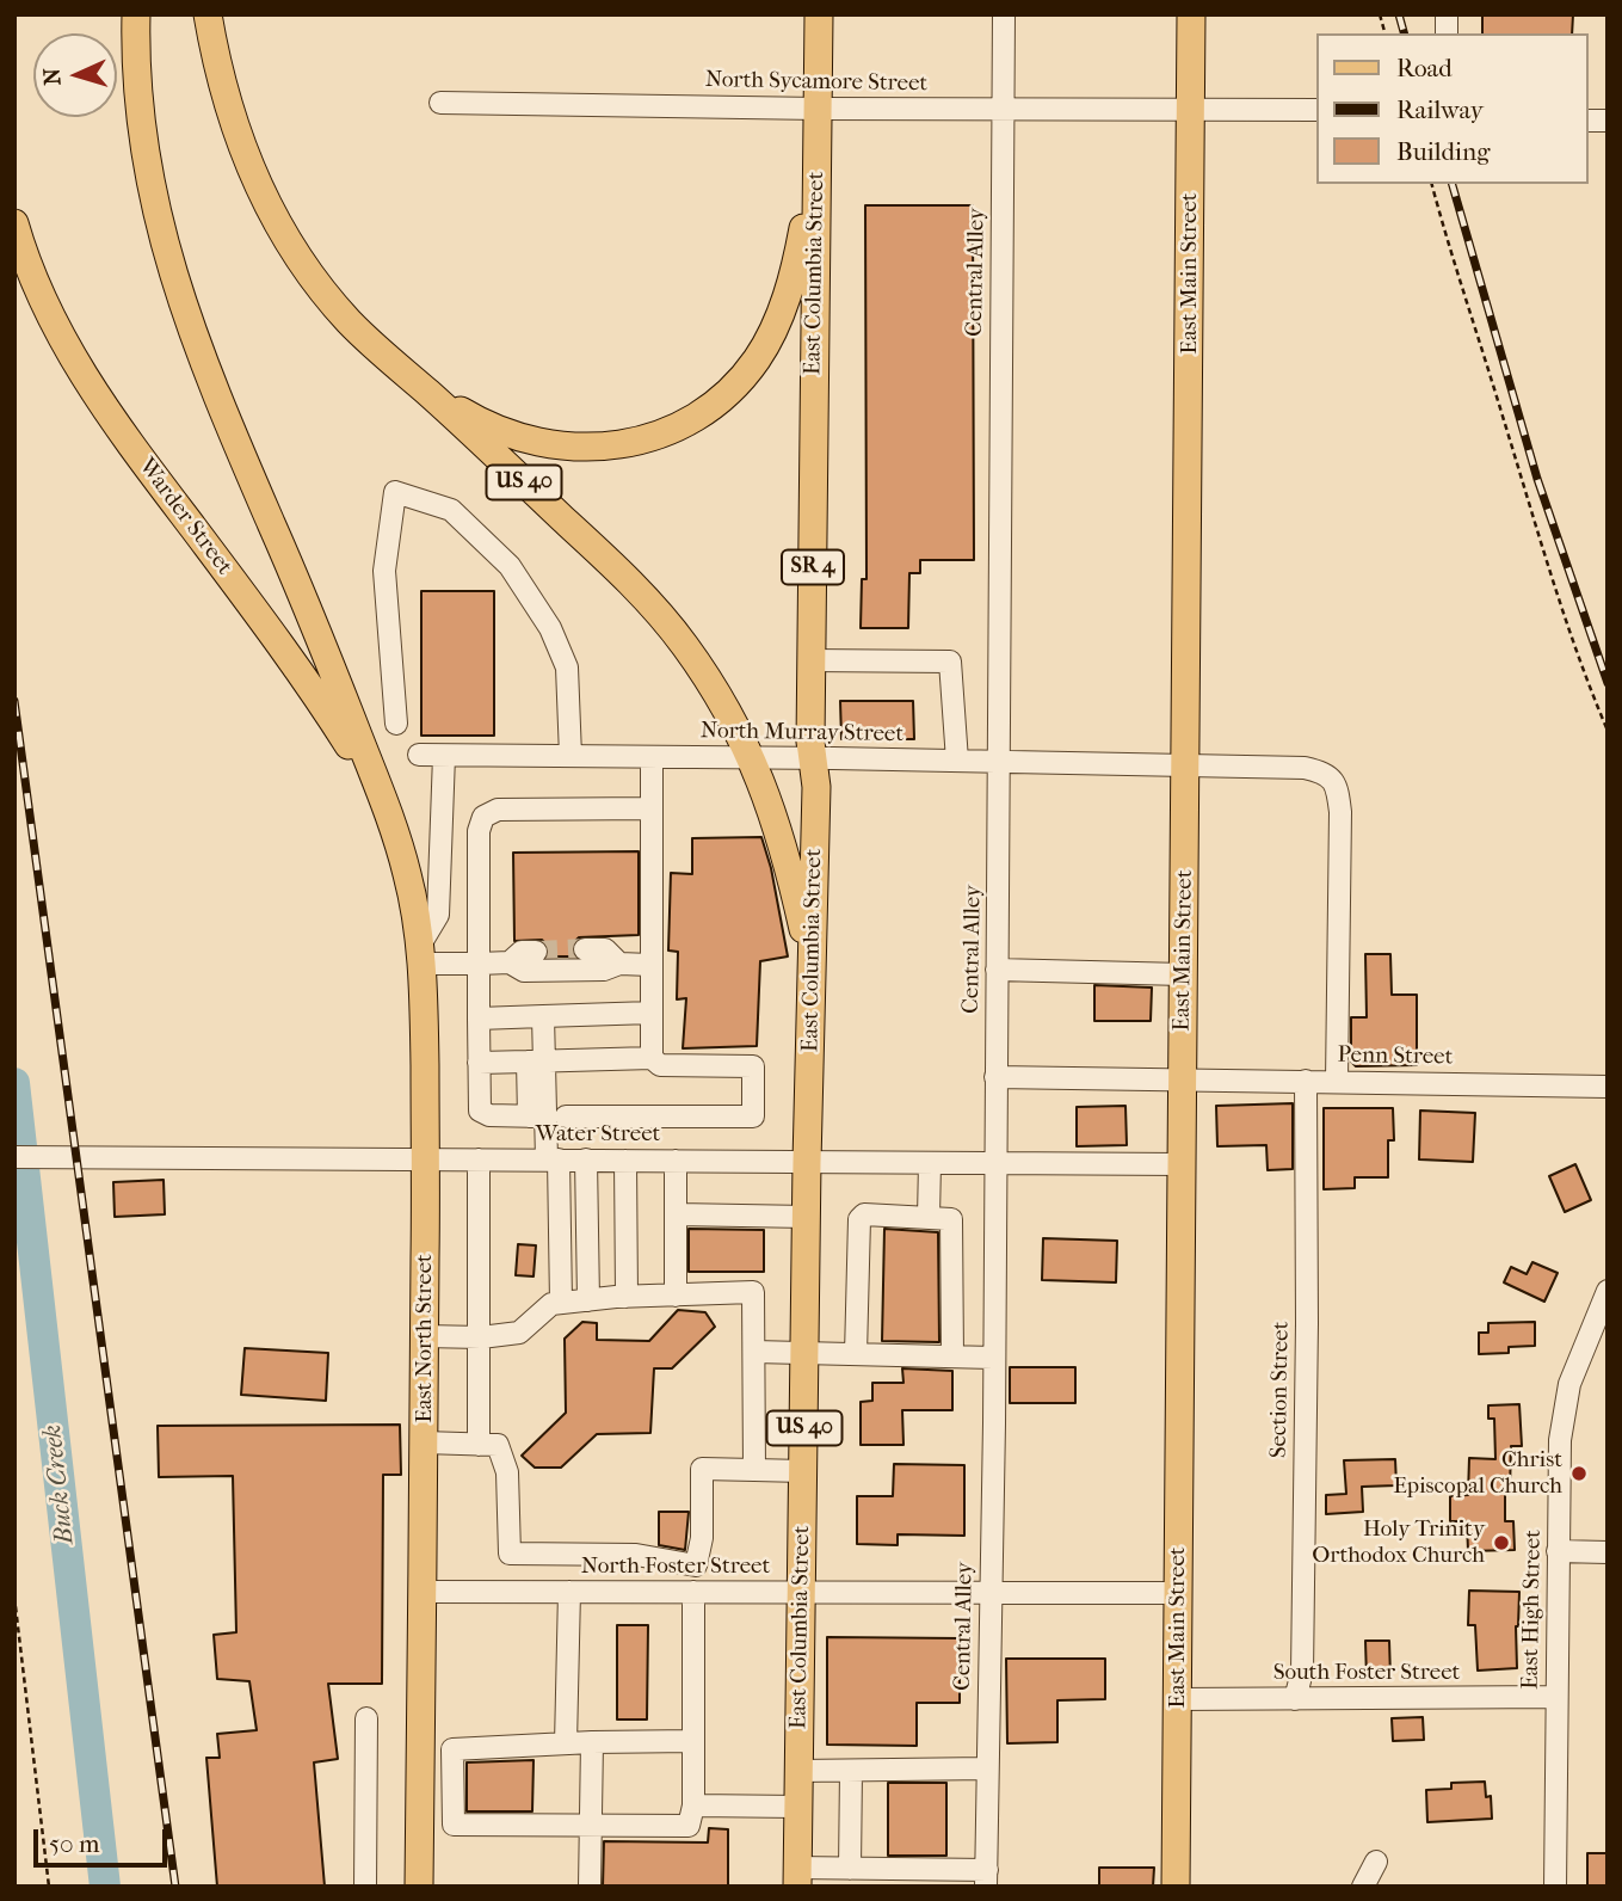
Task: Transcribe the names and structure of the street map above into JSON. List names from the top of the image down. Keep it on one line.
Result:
{"streets":{"main road":["East Columbia Street","East Main Street","US 40","Warder Street","SR 4","East North Street"],"street":["North Sycamore Street","Central Alley","North Murray Street","Penn Street","Water Street","Section Street","North Foster Street","East High Street","South Foster Street"]},"crossings":[["North Sycamore Street","Central Alley"],["North Sycamore Street","East Columbia Street"],["North Sycamore Street","East Main Street"],["Central Alley","North Murray Street"],["Central Alley","Penn Street"],["Central Alley","Water Street"],["Central Alley","North Foster Street"],["East Columbia Street","US 40"],["East Columbia Street","North Murray Street"],["East Columbia Street","Water Street"],["East Columbia Street","North Foster Street"],["East Main Street","North Murray Street"],["East Main Street","Penn Street"],["East Main Street","Water Street"],["East Main Street","North Foster Street"],["East Main Street","South Foster Street"],["US 40","North Murray Street"],["Warder Street","East North Street"],["North Murray Street","Penn Street"],["Penn Street","Section Street"],["Water Street","East North Street"],["East North Street","North Foster Street"],["Section Street","South Foster Street"],["East High Street","South Foster Street"]],"water":["Buck Creek"],"places":["Christ Episcopal Church","Holy Trinity Orthodox Church"],"legend":["Road","Railway","Building"],"scale_bar":"50 m","north":"left"}
